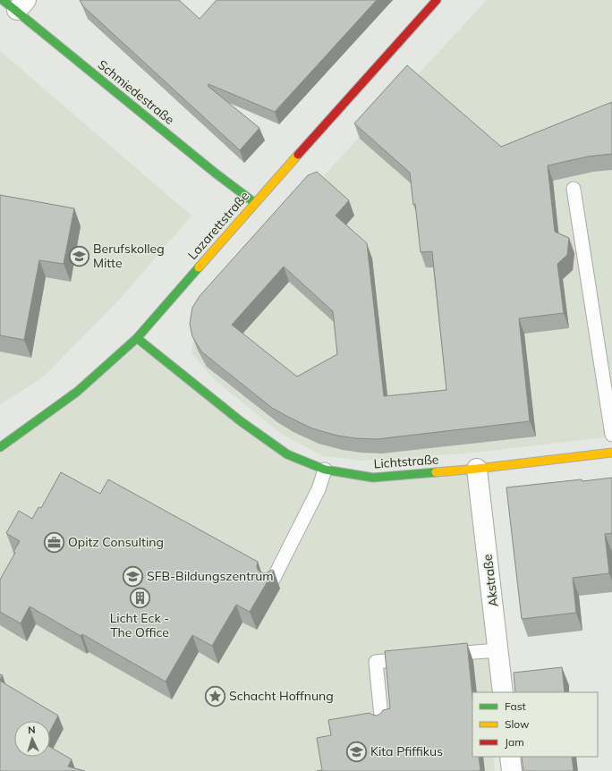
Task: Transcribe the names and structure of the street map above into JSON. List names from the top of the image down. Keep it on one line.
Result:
{"streets":{"street":["Schmiedestraße","Lazarettstraße","Lichtstraße","Akstraße"]},"crossings":[["Schmiedestraße","Lazarettstraße"],["Lazarettstraße","Lichtstraße"],["Lichtstraße","Akstraße"]],"places":{"school or university":["Berufskolleg Mitte","SFB-Bildungszentrum","Kita Pfiffikus"],"office":["Opitz Consulting"],"building":["Licht Eck - The Office"],"place":["Schacht Hoffnung"]},"legend":["Fast","Slow","Jam"],"north":"top"}
